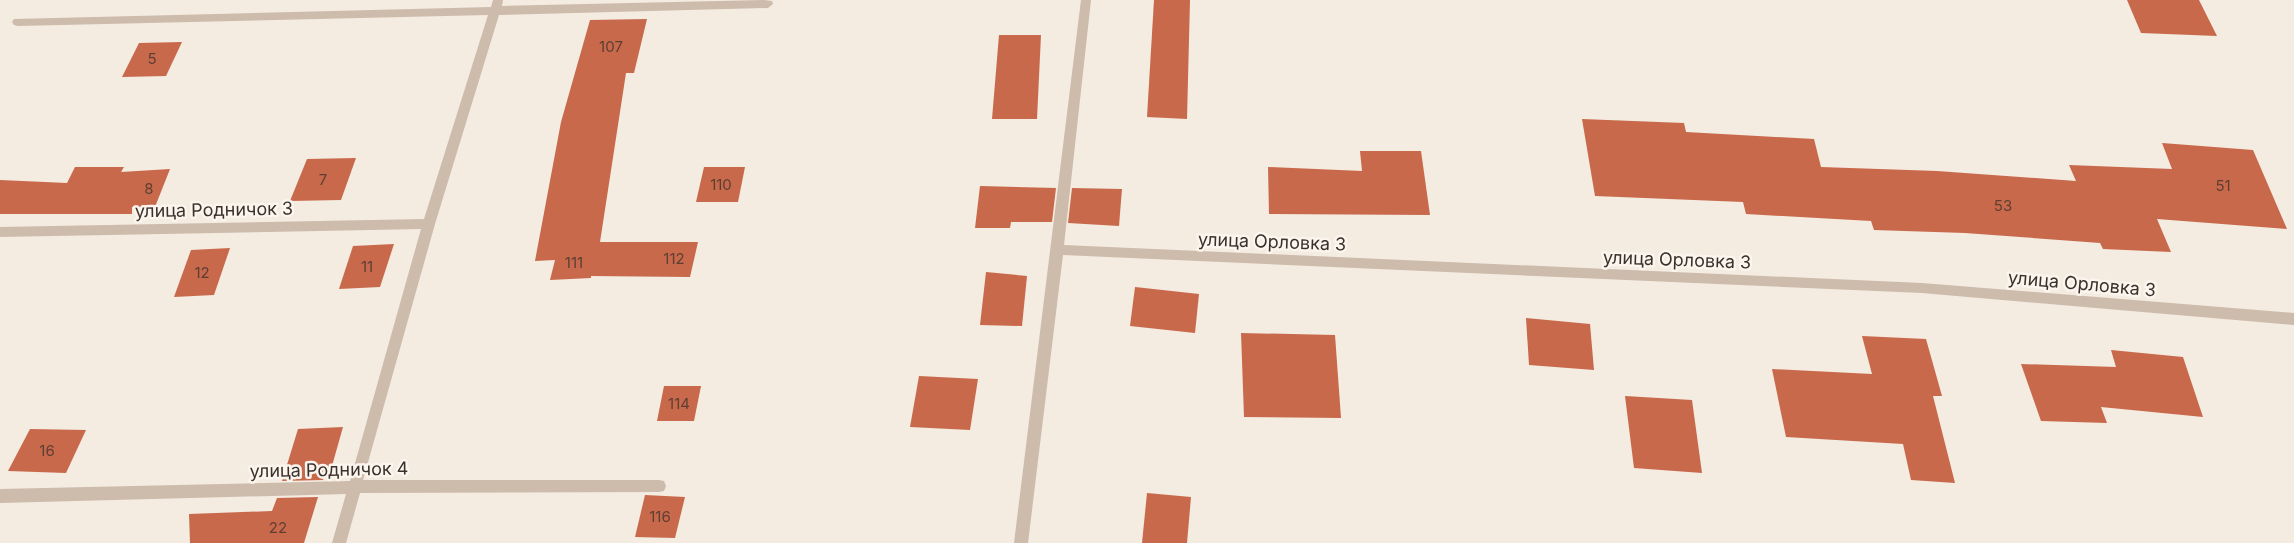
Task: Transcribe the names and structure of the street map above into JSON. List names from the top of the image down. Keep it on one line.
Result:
{"streets":{"street":["улица Родничок 3","улица Орловка 3","улица Родничок 4"]},"house_numbers":["107","5","7","110","51","8","53","112","111","11","12","114","16","116","22"]}
